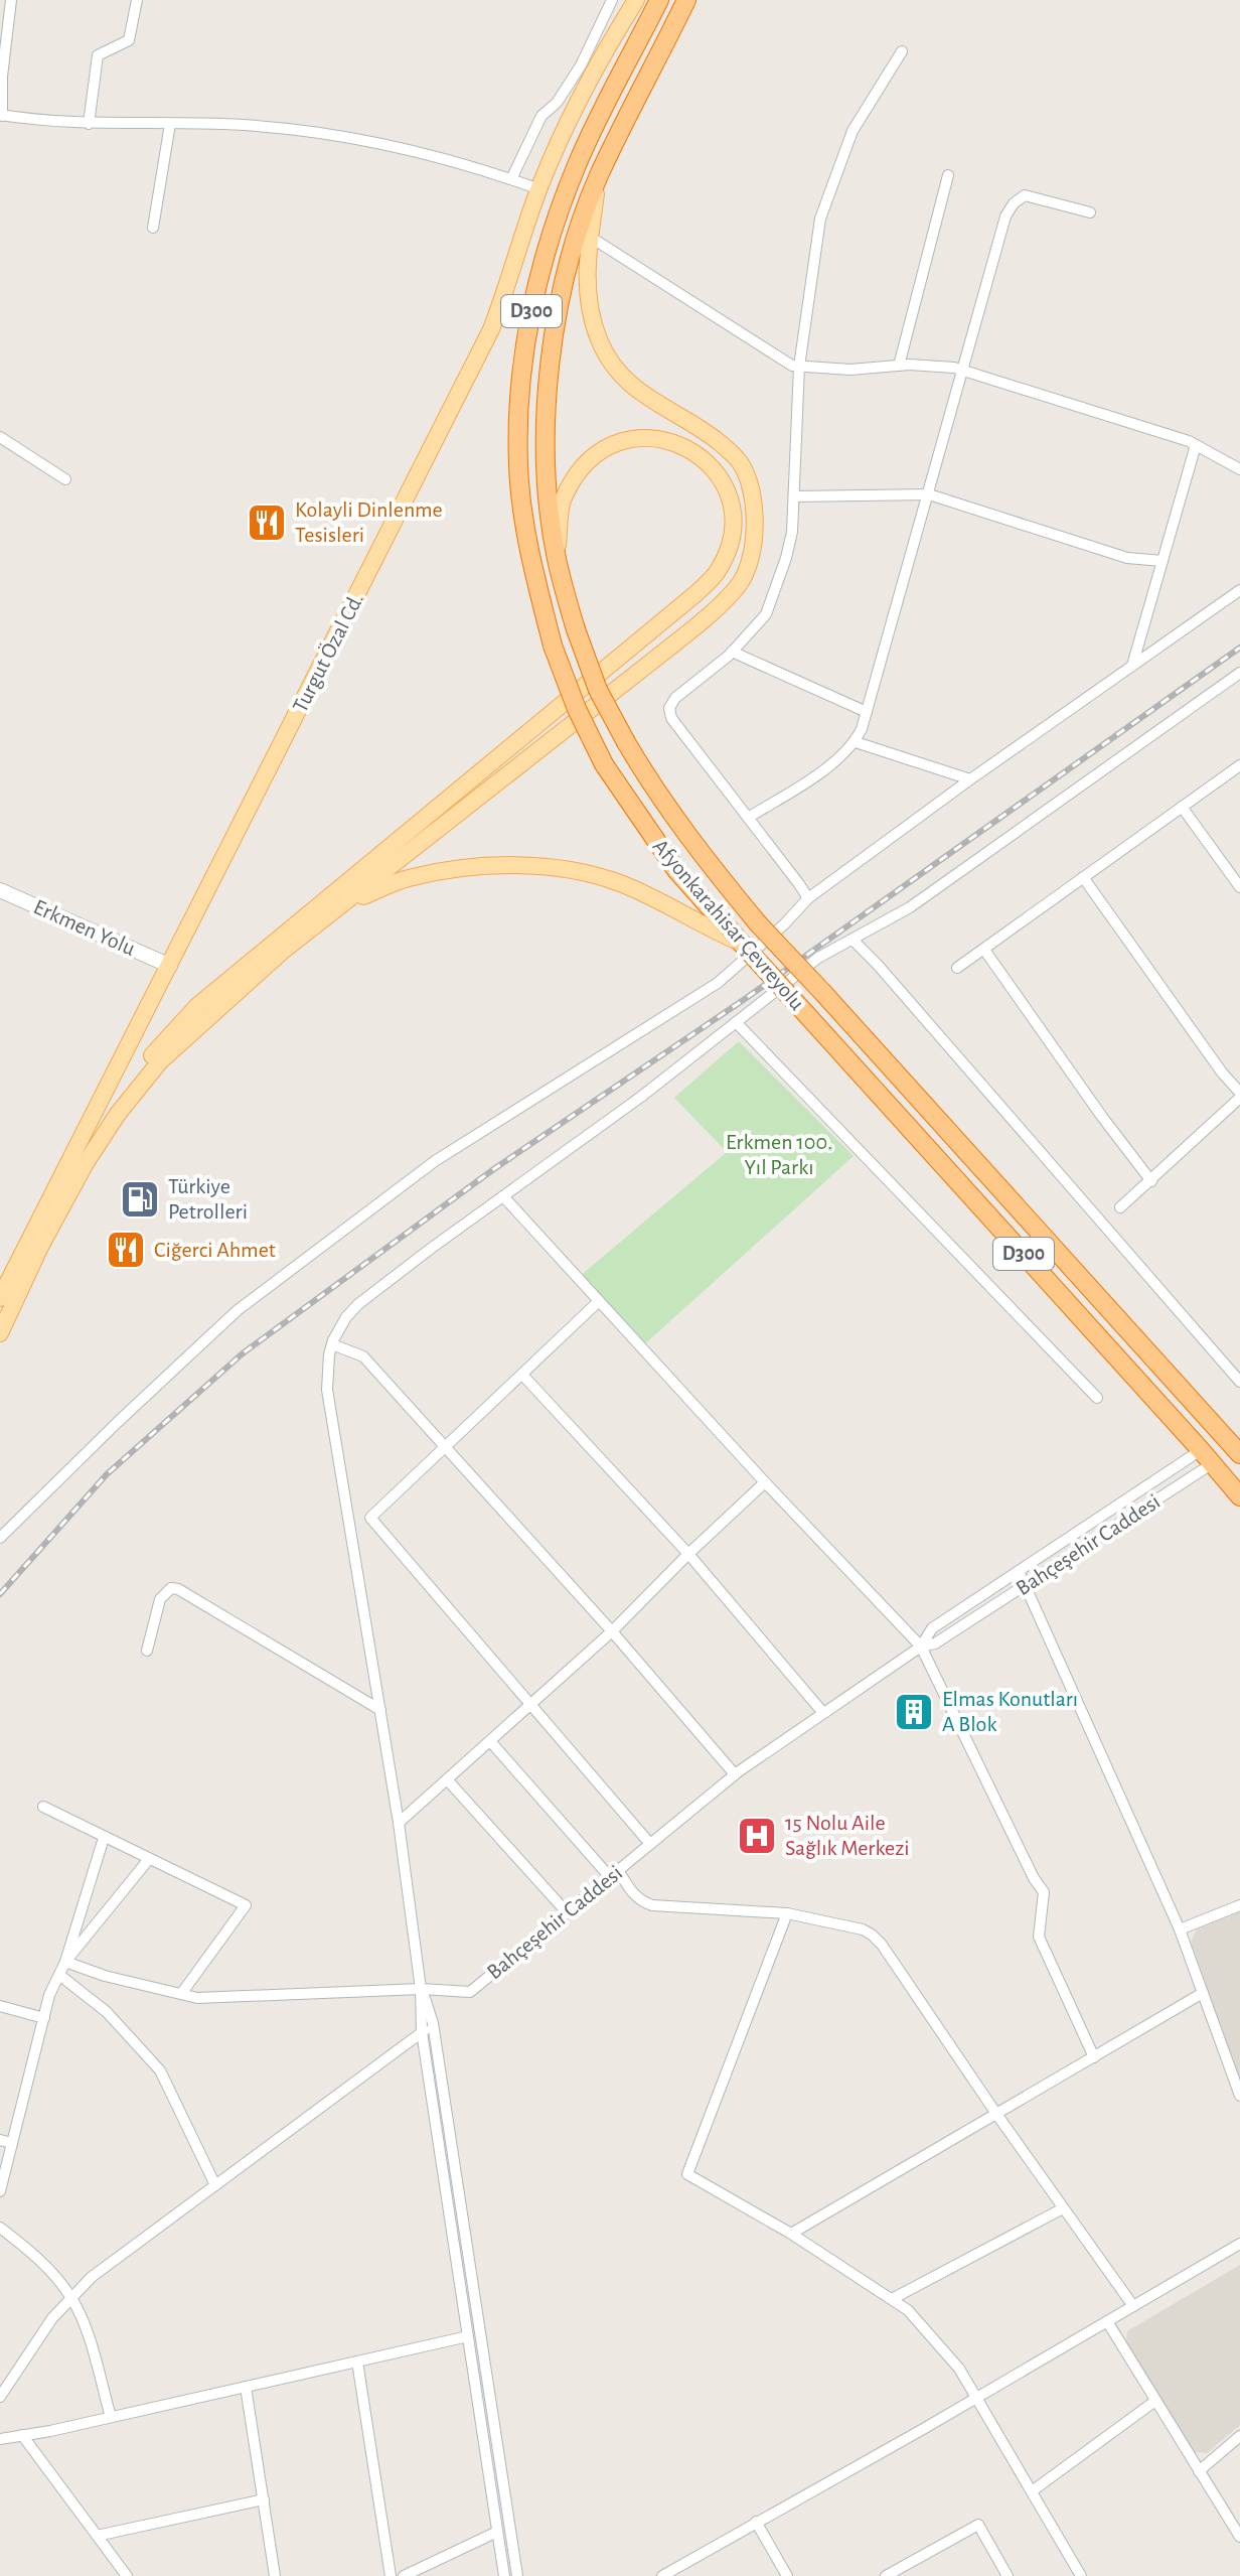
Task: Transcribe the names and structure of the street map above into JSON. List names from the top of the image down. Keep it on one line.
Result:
{"streets":{"highway":["D300","Afyonkarahisar Çevreyolu"],"main road":["Turgut Özal Cd."],"street":["Erkmen Yolu","Bahçeşehir Caddesi"]},"crossings":[["D300","Afyonkarahisar Çevreyolu"],["Turgut Özal Cd.","Erkmen Yolu"],["Afyonkarahisar Çevreyolu","Bahçeşehir Caddesi"]],"parks":["Erkmen 100. Yıl Parkı"],"places":{"restaurant":["Kolayli Dinlenme Tesisleri","Ciğerci Ahmet"],"fuel station":["Türkiye Petrolleri"],"building":["Elmas Konutları A Blok"],"hospital":["15 Nolu Aile Sağlık Merkezi"]}}
